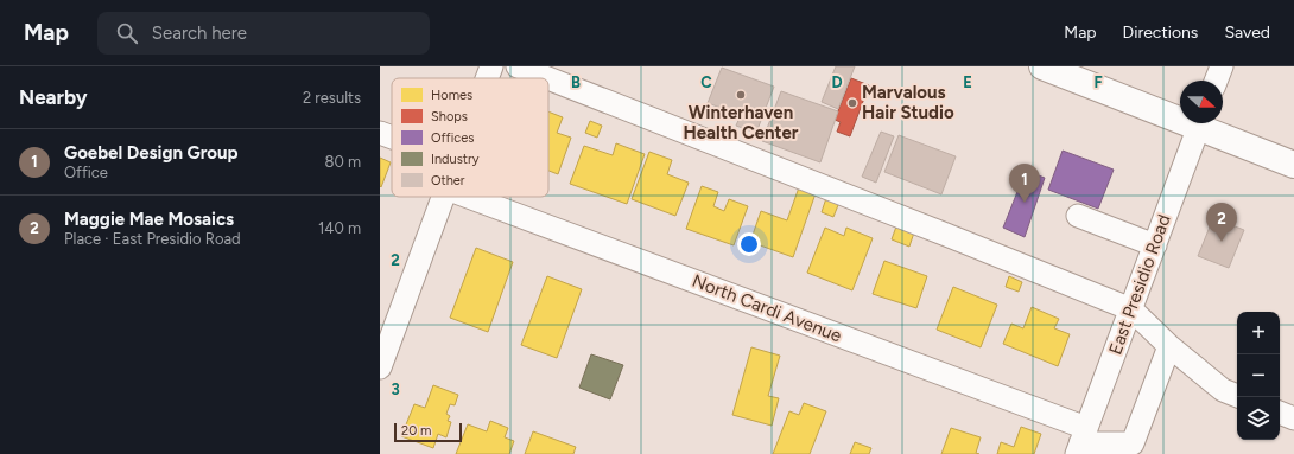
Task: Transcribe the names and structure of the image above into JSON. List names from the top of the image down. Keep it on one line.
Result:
{"streets":{"street":["East Presidio Road","North Cardi Avenue"]},"crossings":[["East Presidio Road","North Cardi Avenue"]],"places":["Winterhaven Health Center","Marvalous Hair Studio"],"legend":["Homes","Shops","Offices","Industry","Other"],"scale_bar":"20 m","north":"right","page":{"header":"Map","search":"Search here","nav":["Map","Directions","Saved"],"heading":["Nearby","2 results"],"list":[{"mark":"1","name":"Goebel Design Group","note":"Office","value":"80 m"},{"mark":"2","name":"Maggie Mae Mosaics","note":"Place · East Presidio Road","value":"140 m"}],"pins":["1","2"],"map_buttons":["+","−"],"scale":"20 m"},"grid":{"columns":["B","C","D","E","F"],"rows":["2","3"]}}
